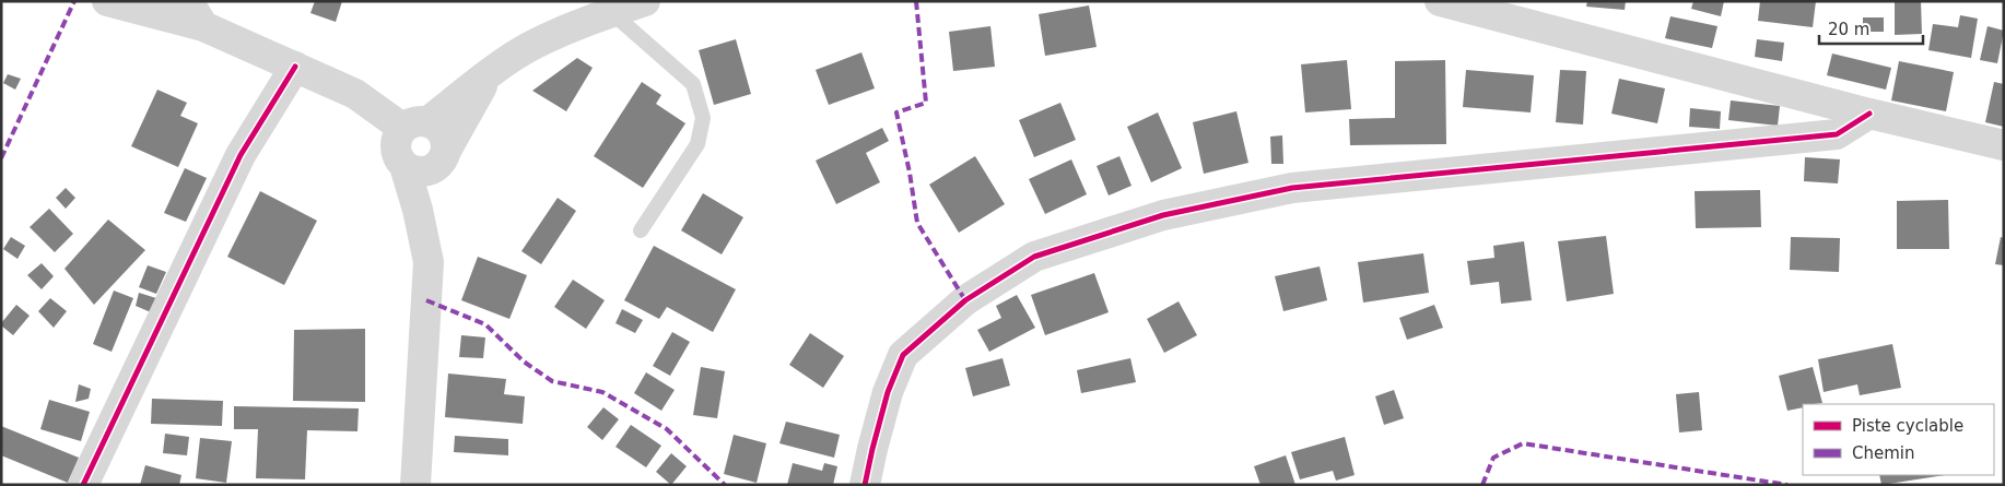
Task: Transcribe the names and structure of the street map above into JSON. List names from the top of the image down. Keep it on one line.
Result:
{"legend":["Piste cyclable","Chemin"],"scale_bar":"20 m"}
